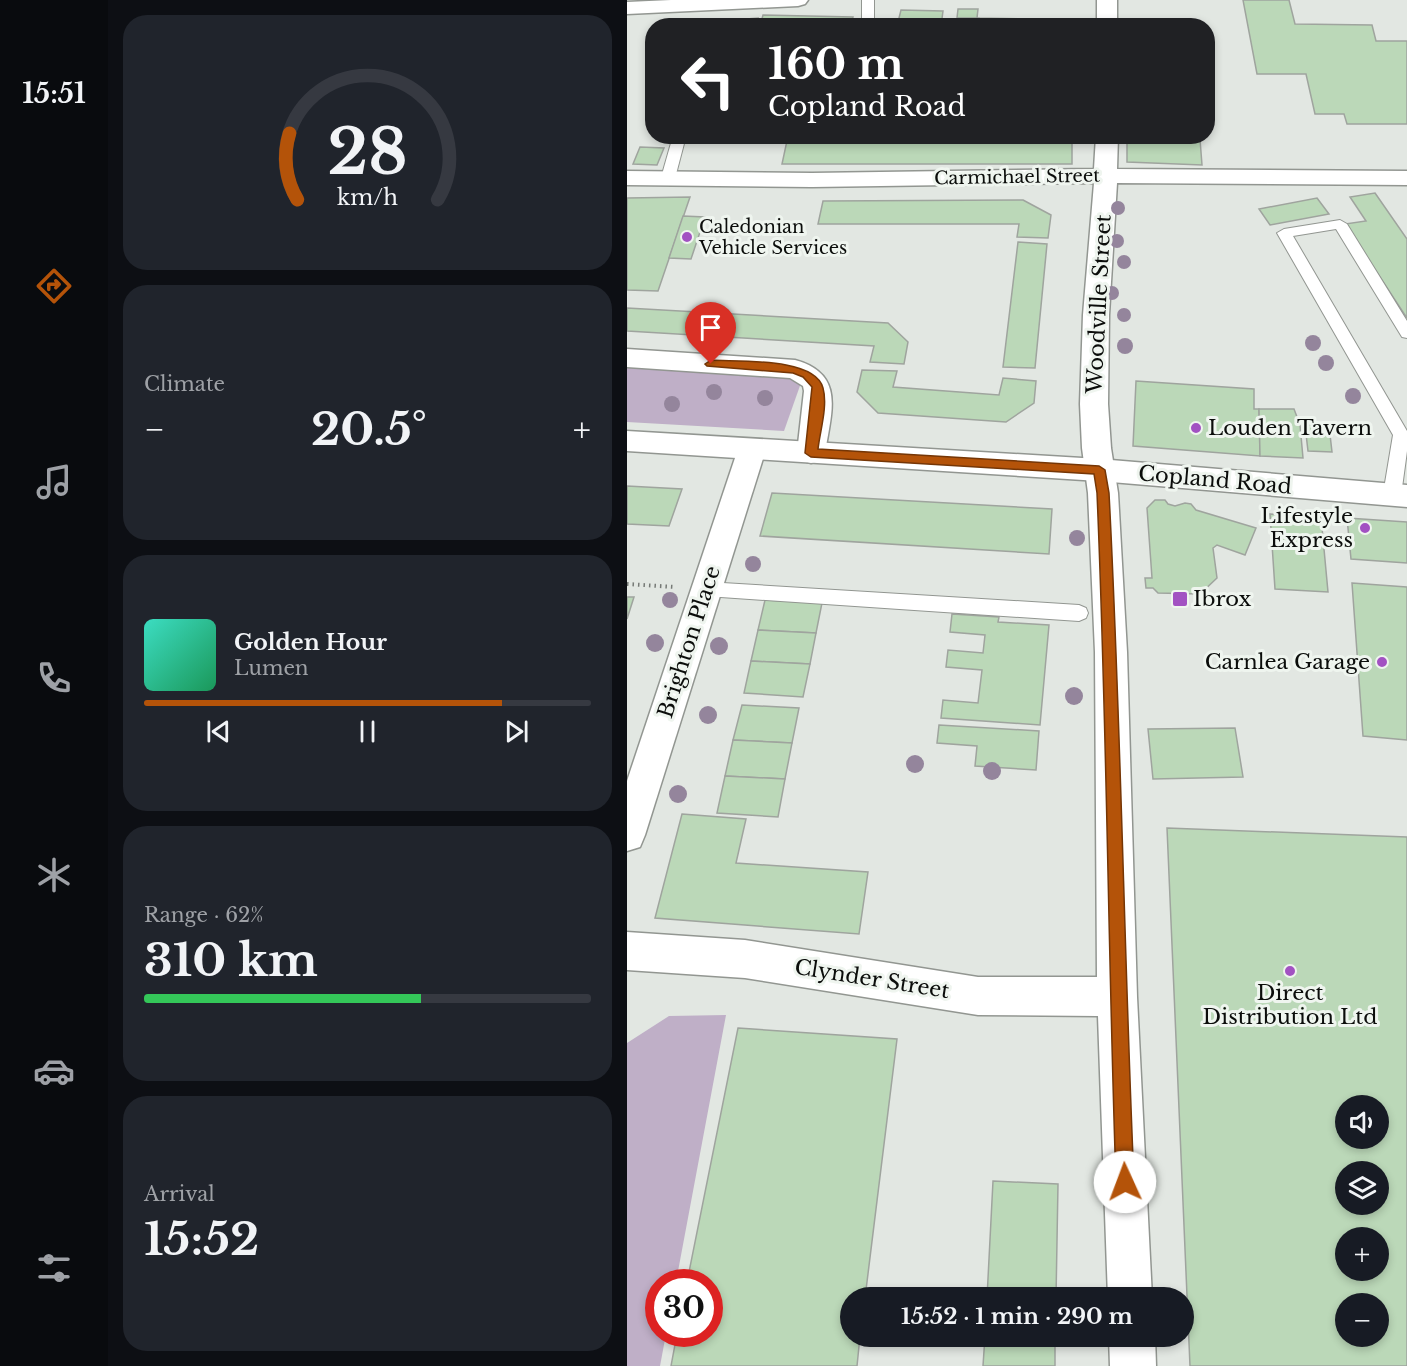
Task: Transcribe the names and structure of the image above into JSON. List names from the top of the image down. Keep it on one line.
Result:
{"streets":{"street":["Carmichael Street","Woodville Street","Copland Road","Brighton Place","Clynder Street"]},"crossings":[["Carmichael Street","Woodville Street"],["Woodville Street","Copland Road"],["Woodville Street","Clynder Street"],["Copland Road","Brighton Place"]],"places":{"other":["Caledonian Vehicle Services","Louden Tavern","Lifestyle Express","Carnlea Garage","Direct Distribution Ltd"],"transit":["Ibrox"]},"page":{"tabs":"15:51","turn":["160 m","Copland Road"],"tile":["Climate",["Range · 62%","310 km"],["Arrival","15:52"]],"heat":["−","20.5°","+"],"song":["Golden Hour","Lumen"],"map_buttons":["+","−"],"limit":"30","trip":"15:52 · 1 min · 290 m","gauge":["28","km/h"]}}
